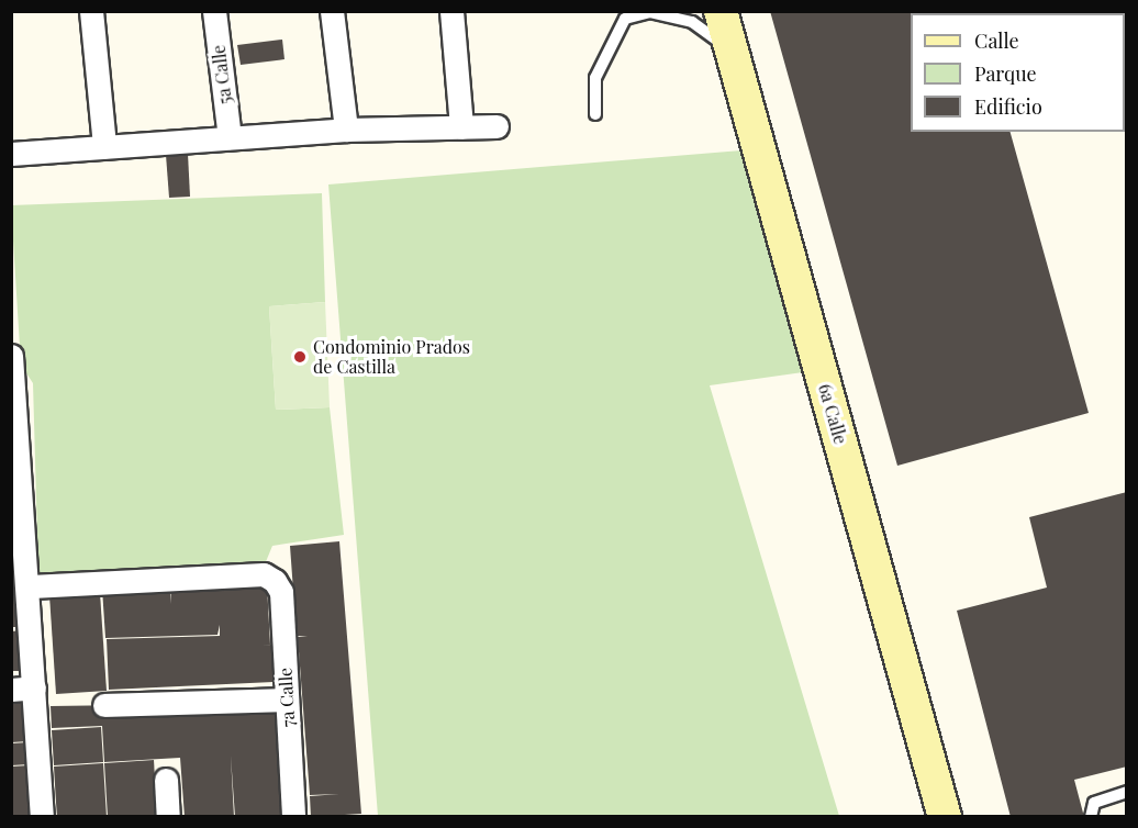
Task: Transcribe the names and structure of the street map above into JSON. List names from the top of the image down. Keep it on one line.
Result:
{"streets":{"main road":["6a Calle"],"street":["5a Calle","7a Calle"]},"places":["Condominio Prados de Castilla"],"legend":["Calle","Parque","Edificio"]}
